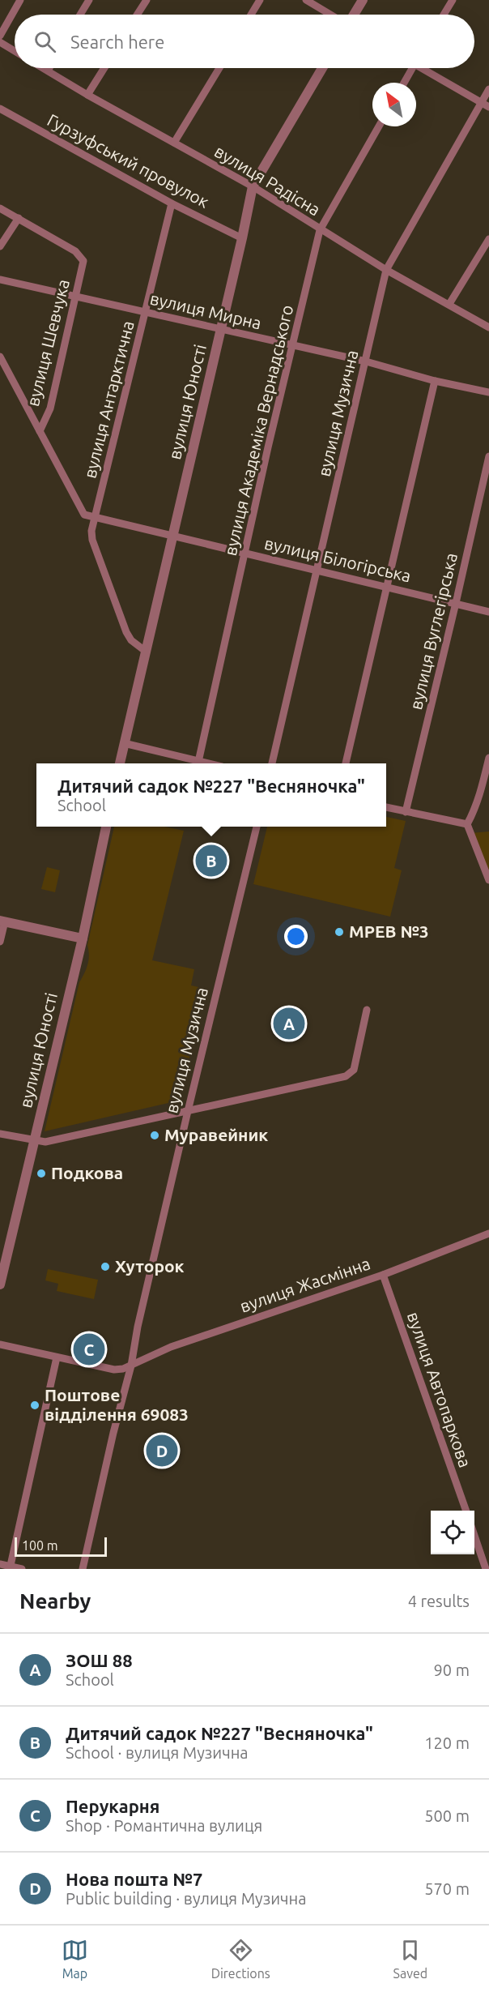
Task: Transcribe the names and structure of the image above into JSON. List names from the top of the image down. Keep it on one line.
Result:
{"streets":{"street":["Гурзуфський провулок","вулиця Радісна","вулиця Мирна","вулиця Шевчука","вулиця Антарктична","вулиця Юності","вулиця Музична","вулиця Академіка Вернадського","вулиця Білогірська","вулиця Вуглегірська","вулиця Жасмінна","вулиця Автопаркова"]},"crossings":[["Гурзуфський провулок","вулиця Антарктична"],["Гурзуфський провулок","вулиця Юності"],["вулиця Радісна","вулиця Юності"],["вулиця Радісна","вулиця Музична"],["вулиця Радісна","вулиця Академіка Вернадського"],["вулиця Мирна","вулиця Шевчука"],["вулиця Мирна","вулиця Антарктична"],["вулиця Мирна","вулиця Юності"],["вулиця Мирна","вулиця Музична"],["вулиця Мирна","вулиця Академіка Вернадського"],["вулиця Антарктична","вулиця Юності"],["вулиця Антарктична","вулиця Білогірська"],["вулиця Юності","вулиця Білогірська"],["вулиця Музична","вулиця Білогірська"],["вулиця Музична","вулиця Жасмінна"],["вулиця Академіка Вернадського","вулиця Білогірська"],["вулиця Білогірська","вулиця Вуглегірська"],["вулиця Жасмінна","вулиця Автопаркова"]],"places":["МРЕВ №3","Муравейник","Подкова","Хуторок","Поштове відділення 69083"],"scale_bar":"100 m","north":"top left","page":{"search":"Search here","popup":["Дитячий садок №227 \"Весняночка\"","School"],"pins":["B","A","C","D"],"scale":"100 m","heading":["Nearby","4 results"],"list":[{"mark":"A","name":"ЗОШ 88","note":"School","value":"90 m"},{"mark":"B","name":"Дитячий садок №227 \"Весняночка\"","note":"School · вулиця Музична","value":"120 m"},{"mark":"C","name":"Перукарня","note":"Shop · Романтична вулиця","value":"500 m"},{"mark":"D","name":"Нова пошта №7","note":"Public building · вулиця Музична","value":"570 m"}],"nav":["Map","Directions","Saved"]}}
